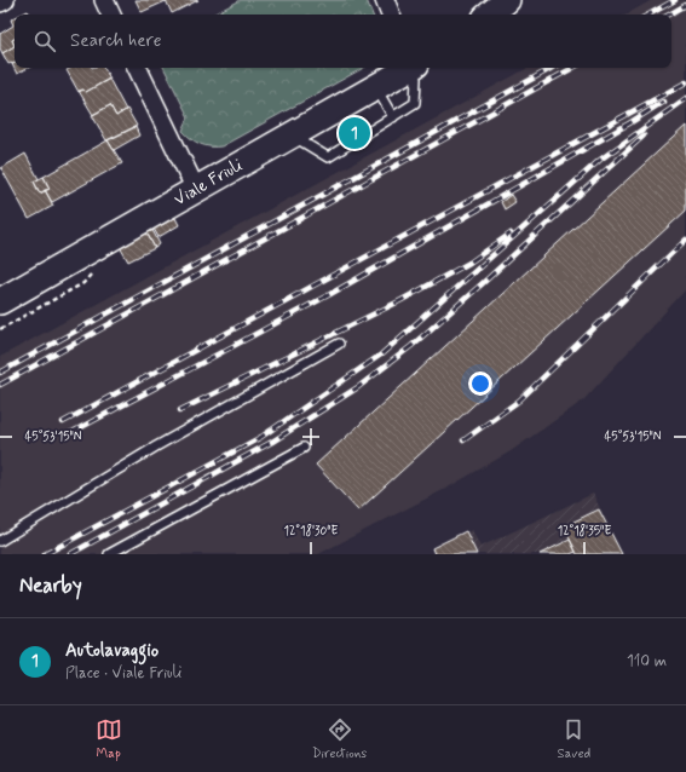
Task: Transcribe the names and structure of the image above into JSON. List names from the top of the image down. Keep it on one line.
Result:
{"streets":{"street":["Viale Friuli"]},"page":{"search":"Search here","pins":"1","heading":"Nearby","list":[{"mark":"1","name":"Autolavaggio","note":"Place · Viale Friuli","value":"110 m"}],"nav":["Map","Directions","Saved"]},"coordinates":["45°53'15\"N","12°18'30\"E","12°18'35\"E"]}
